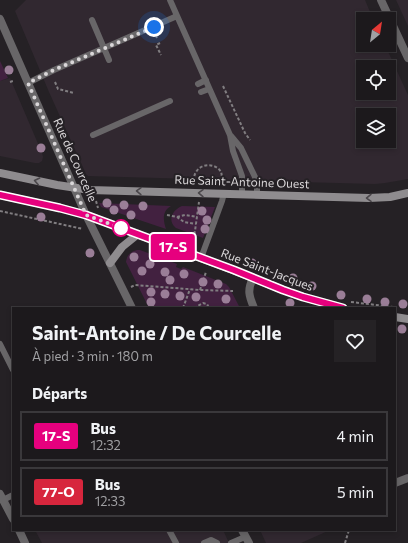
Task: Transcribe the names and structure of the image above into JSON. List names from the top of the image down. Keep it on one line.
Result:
{"streets":{"main road":["Rue Saint-Antoine Ouest","Rue Saint-Jacques"],"street":["Rue de Courcelle"]},"crossings":[["Rue de Courcelle","Rue Saint-Antoine Ouest"],["Rue de Courcelle","Rue Saint-Jacques"]],"one_way":["Rue Saint-Antoine Ouest"],"lines":["bus line 17-S"],"north":"top right","page":{"on_map":"17-S","heading":[["Saint-Antoine / De Courcelle","À pied · 3 min · 180 m"],"Départs"],"list":[{"mark":"17-S","name":"Bus","note":"12:32","value":"4 min"},{"mark":"77-O","name":"Bus","note":"12:33","value":"5 min"}]}}
